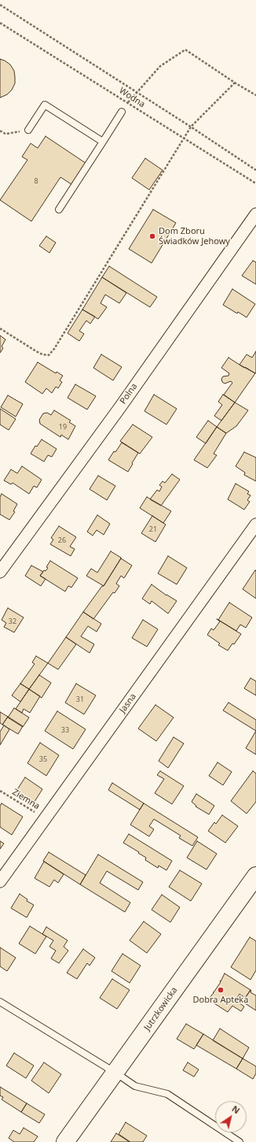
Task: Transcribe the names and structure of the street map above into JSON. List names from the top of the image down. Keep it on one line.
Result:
{"streets":{"main road":["Jutrzkowicka"],"street":["Polna","Jasna"],"path":["Wodna","Ziemna"]},"crossings":[["Jasna","Ziemna"]],"places":["Dom Zboru Świadków Jehowy","Dobra Apteka"],"house_numbers":["8","19","21","26","32","31","33","35"],"north":"top right"}
